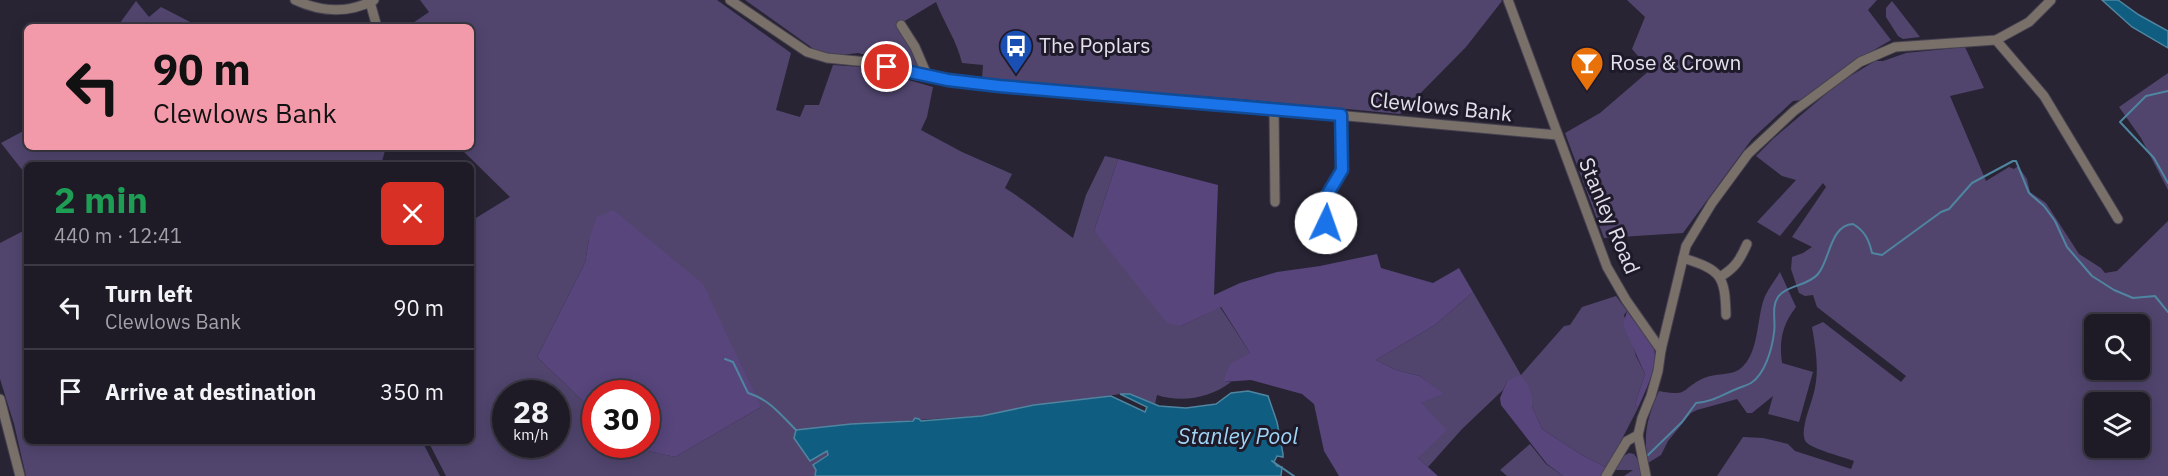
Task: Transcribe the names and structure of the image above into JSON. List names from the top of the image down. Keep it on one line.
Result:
{"streets":{"street":["Clewlows Bank","Stanley Road"]},"crossings":[["Clewlows Bank","Stanley Road"]],"water":["Stanley Pool"],"places":{"bus stop":["The Poplars"],"bar":["Rose & Crown"]},"page":{"turn":["90 m","Clewlows Bank"],"heading":["2 min","440 m · 12:41"],"list":[{"name":"Turn left","note":"Clewlows Bank","value":"90 m"},{"name":"Arrive at destination","value":"350 m"}],"speed":"28 km/h","limit":"30"}}
